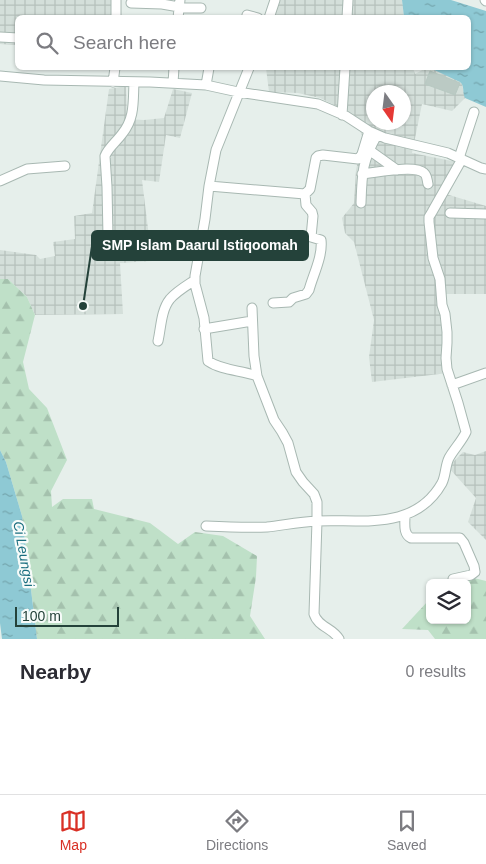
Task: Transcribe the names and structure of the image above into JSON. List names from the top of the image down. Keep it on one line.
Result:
{"water":["Ci Leungsi"],"places":["SMP Islam Daarul Istiqoomah"],"scale_bar":"100 m","north":"bottom","page":{"search":"Search here","scale":"100 m","heading":["Nearby","0 results"],"nav":["Map","Directions","Saved"]}}
